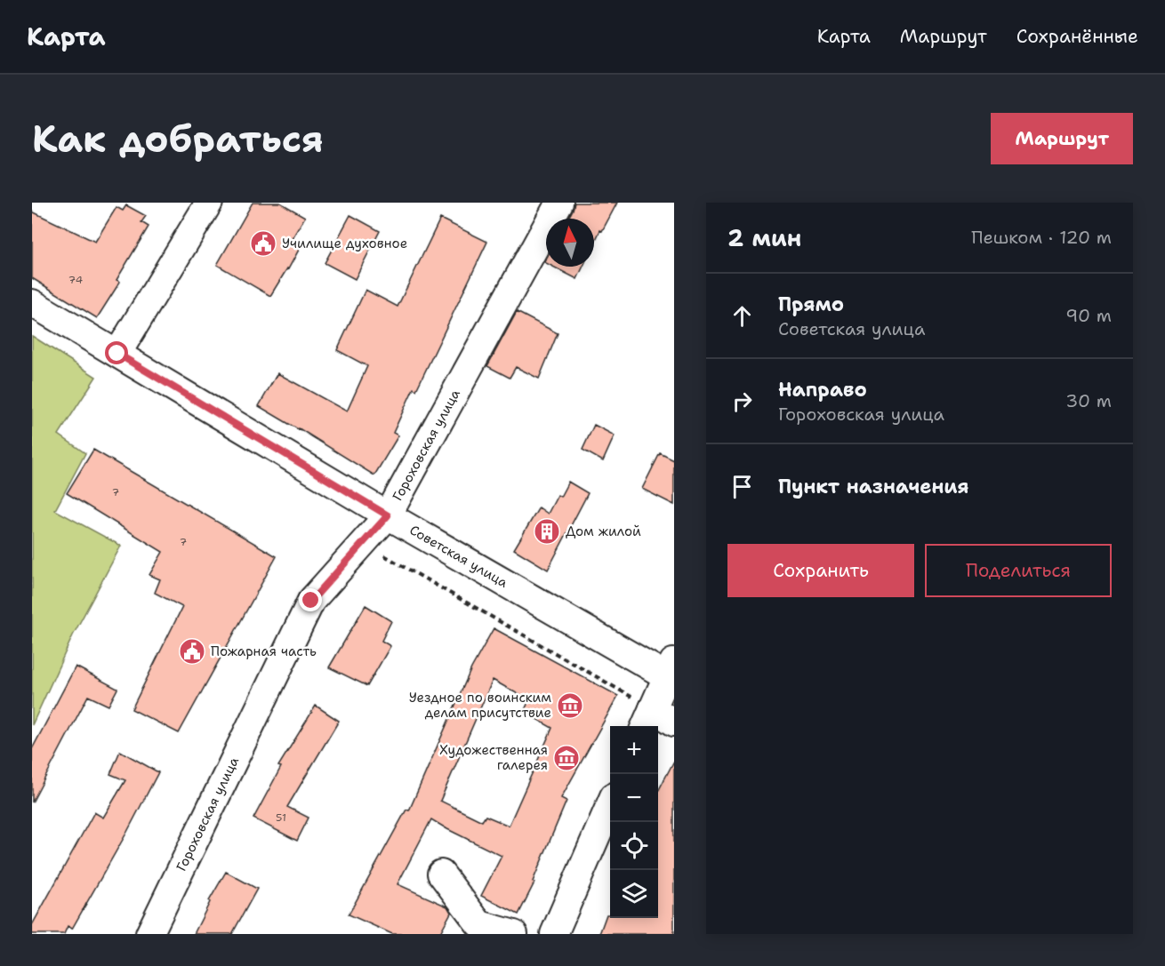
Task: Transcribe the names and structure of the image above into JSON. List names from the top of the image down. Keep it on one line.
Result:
{"streets":{"street":["Гороховская улица","Советская улица"]},"crossings":[["Гороховская улица","Советская улица"]],"places":{"public building":["Училище духовное","Пожарная часть"],"building":["Дом жилой"],"museum":["Уездное по воинским делам присутствие","Художественная галерея"]},"house_numbers":["74","7","7","51"],"north":"top","page":{"header":"Карта","nav":["Карта","Маршрут","Сохранённые"],"buttons":["Маршрут",["Сохранить","Поделиться"]],"title":"Как добраться","heading":["2 мин","Пешком · 120 m"],"list":[["Прямо","Советская улица","90 m"],["Направо","Гороховская улица","30 m"],"Пункт назначения"],"map_buttons":["+","−"]}}
